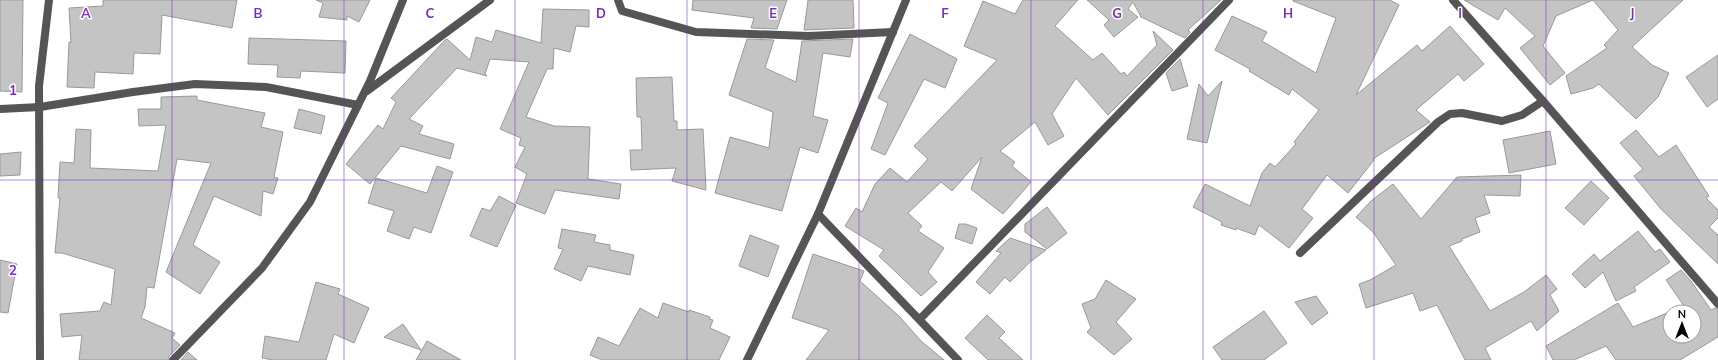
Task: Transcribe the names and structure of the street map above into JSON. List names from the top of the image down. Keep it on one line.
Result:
{"north":"top","grid":{"columns":["A","B","C","D","E","F","G","H","I","J"],"rows":["1","2"]}}
